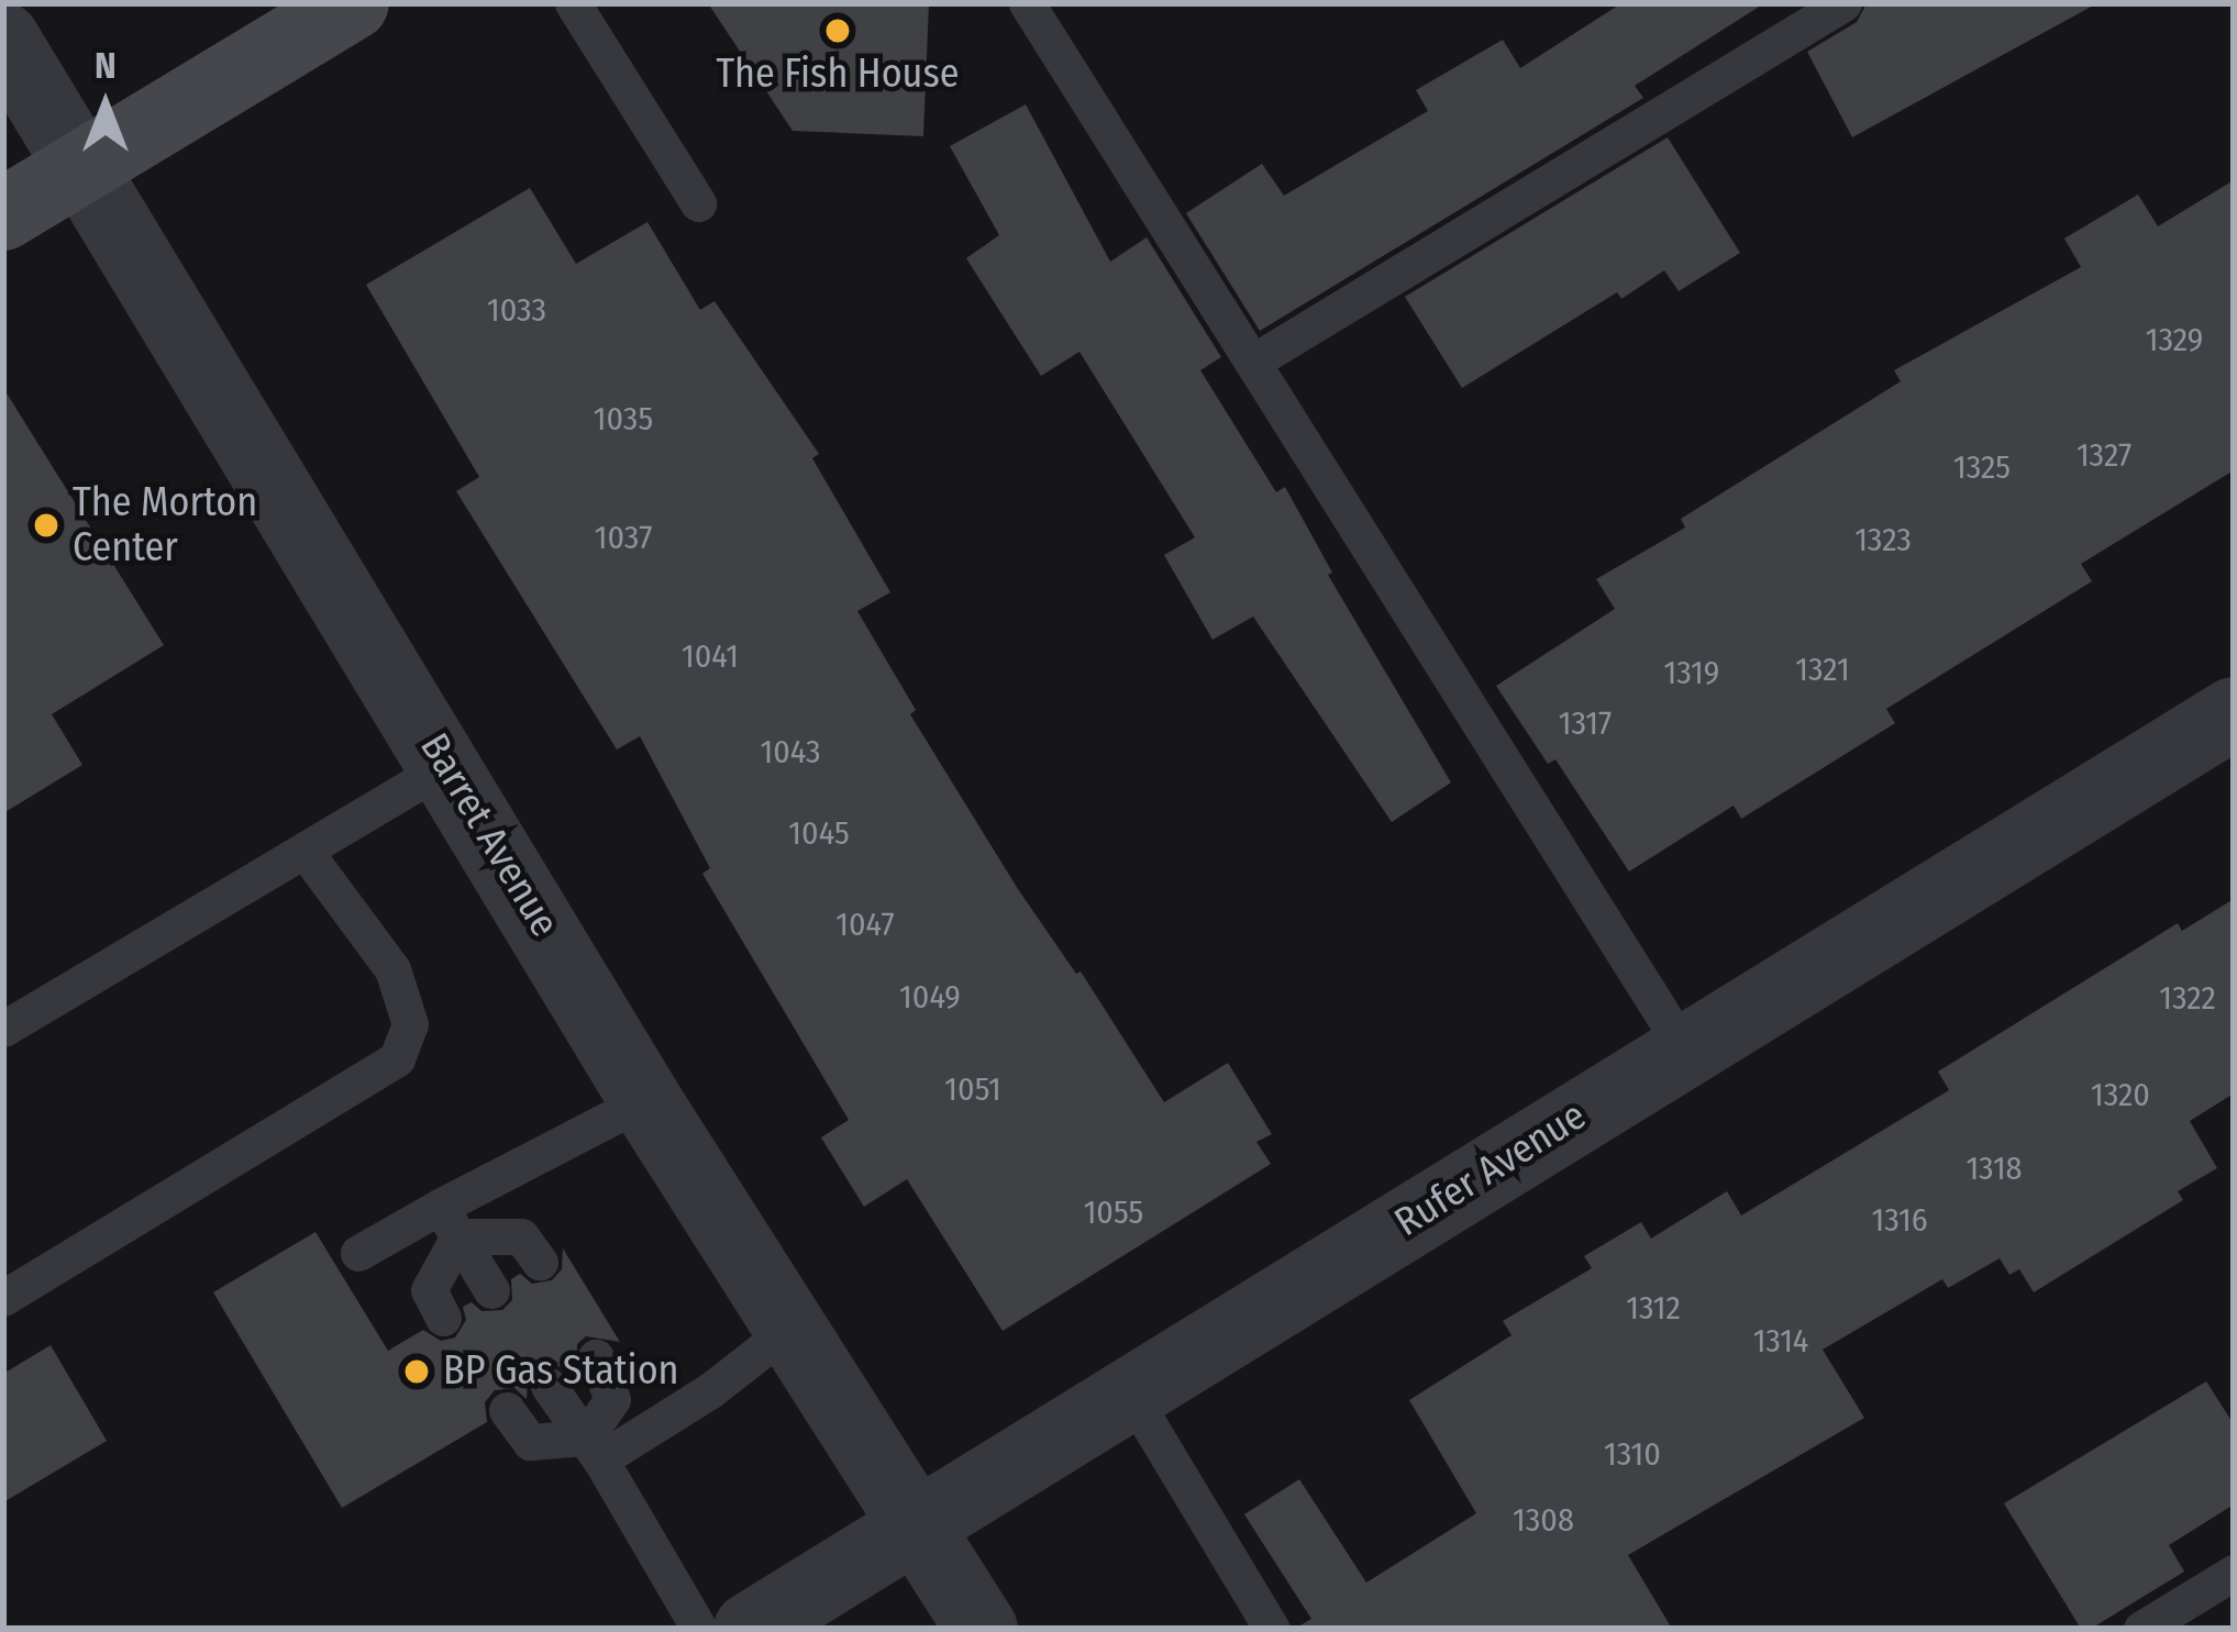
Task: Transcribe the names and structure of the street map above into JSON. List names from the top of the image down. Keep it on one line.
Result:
{"streets":{"street":["Barret Avenue","Rufer Avenue"]},"crossings":[["Barret Avenue","Rufer Avenue"]],"places":["The Fish House","The Morton Center","BP Gas Station"],"house_numbers":["1033","1329","1035","1327","1325","1037","1323","1041","1321","1319","1317","1043","1045","1047","1049","1322","1051","1320","1318","1055","1316","1312","1314","1310","1308"],"north":"top"}
